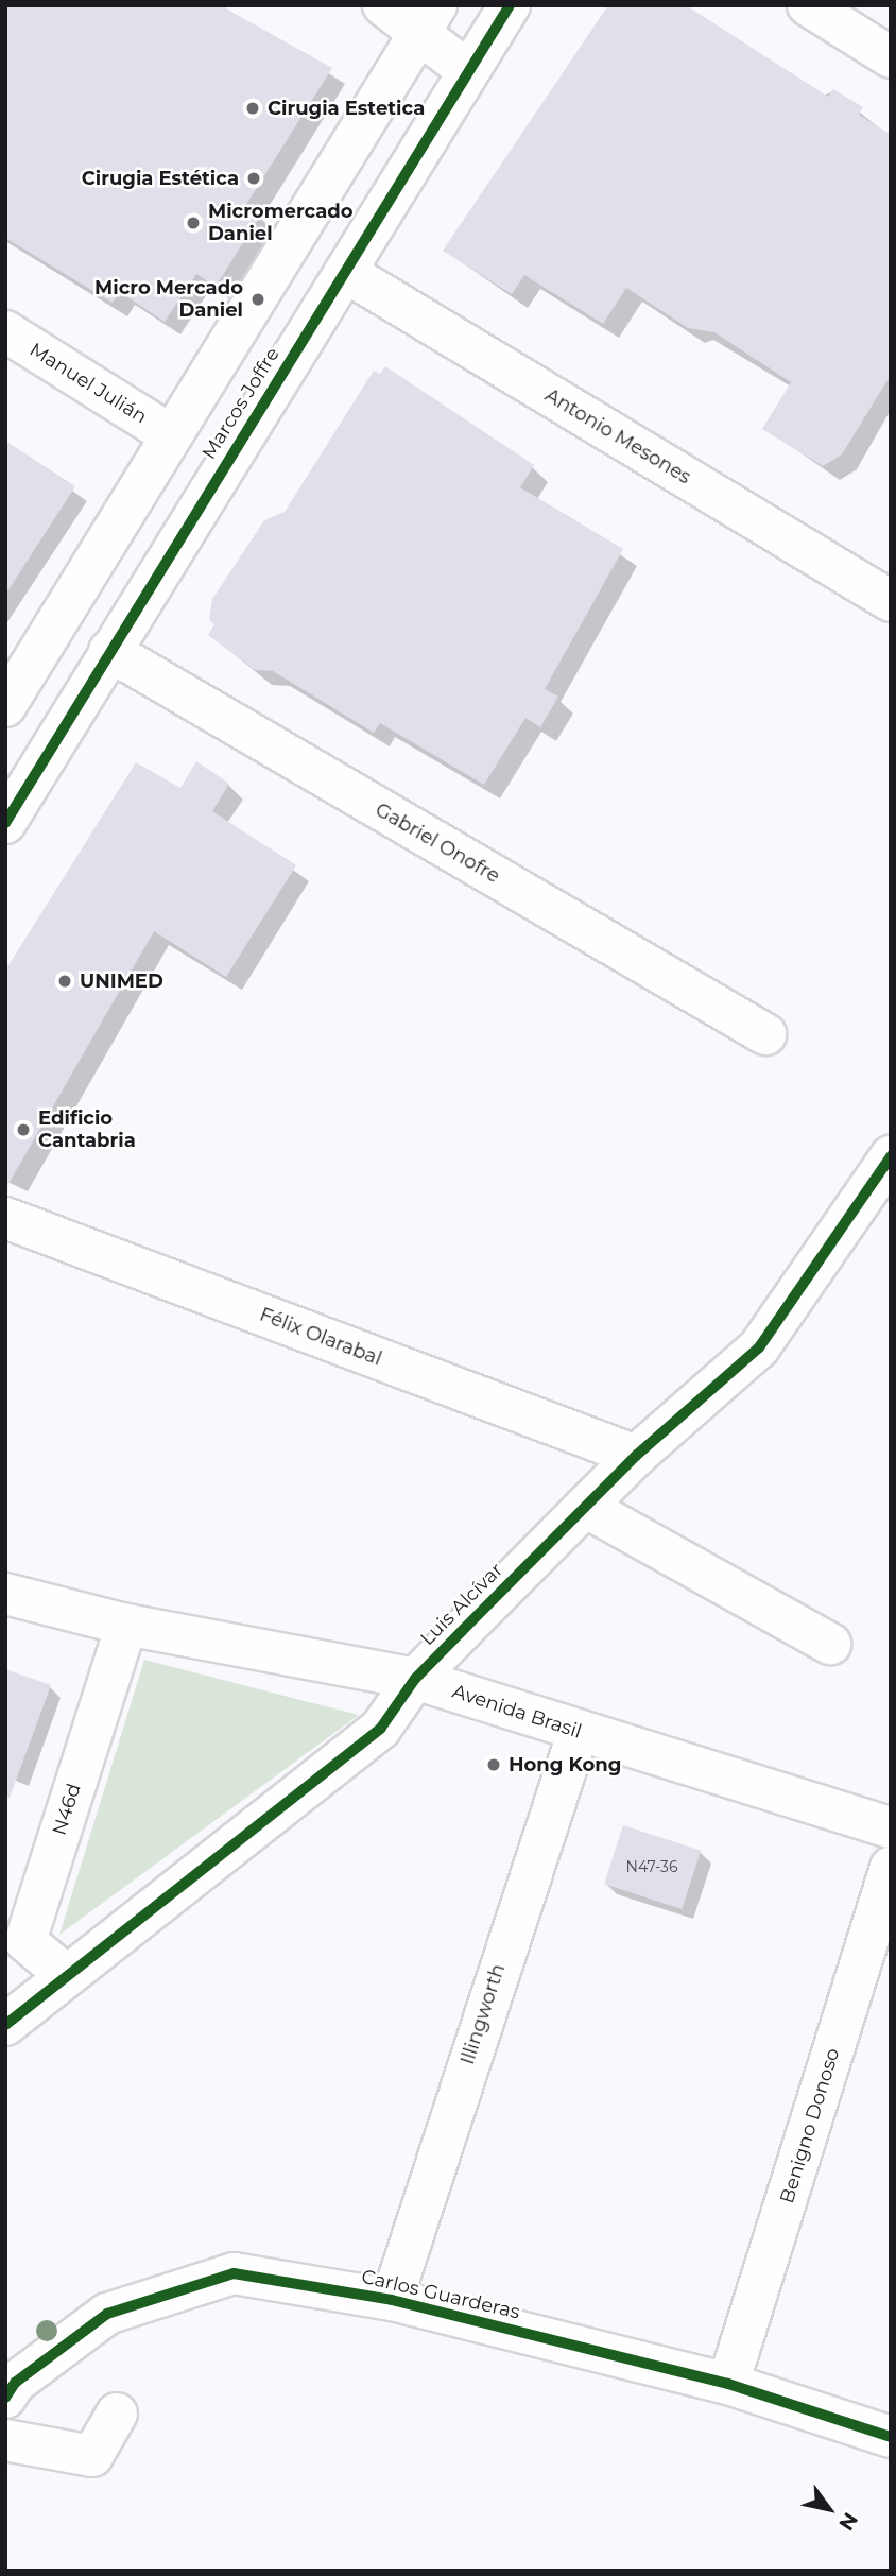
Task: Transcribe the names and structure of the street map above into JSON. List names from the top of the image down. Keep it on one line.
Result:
{"streets":{"street":["Manuel Julián","Marcos Joffre","Antonio Mesones","Gabriel Onofre","Félix Olarabal","Luis Alcívar","Avenida Brasil","N46d","Illingworth","Benigno Donoso","Carlos Guarderas"]},"crossings":[["Marcos Joffre","Antonio Mesones"],["Marcos Joffre","Gabriel Onofre"],["Félix Olarabal","Luis Alcívar"],["Luis Alcívar","Avenida Brasil"],["Luis Alcívar","N46d"],["Avenida Brasil","N46d"],["Avenida Brasil","Illingworth"],["Illingworth","Carlos Guarderas"],["Benigno Donoso","Carlos Guarderas"]],"places":["Cirugia Estetica","Cirugia Estética","Micromercado Daniel","Micro Mercado Daniel","UNIMED","Edificio Cantabria","Hong Kong"],"house_numbers":["N47-36"],"north":"bottom right"}
